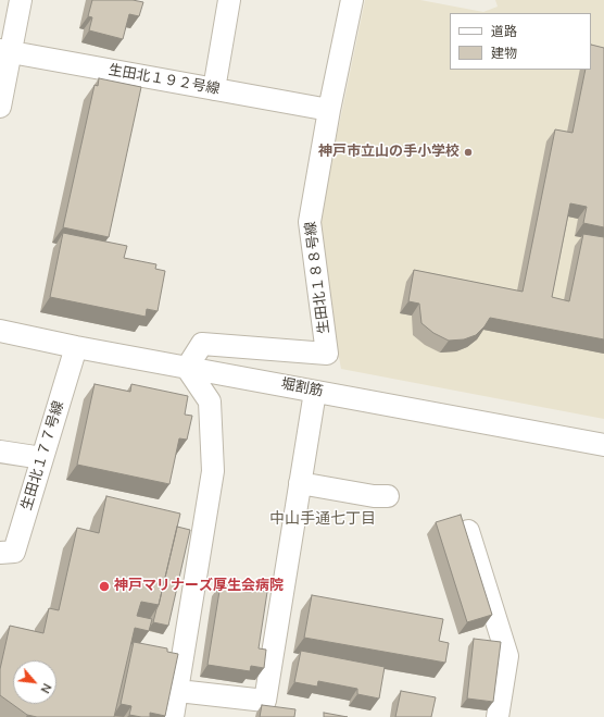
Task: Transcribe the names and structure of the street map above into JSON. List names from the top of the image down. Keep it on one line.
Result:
{"streets":{"street":["生田北１９２号線","生田北１８８号線","堀割筋","生田北１７７号線"]},"crossings":[["生田北１９２号線","生田北１８８号線"],["生田北１８８号線","堀割筋"],["堀割筋","生田北１７７号線"]],"districts":["中山手通七丁目"],"places":["神戸市立山の手小学校","神戸マリナーズ厚生会病院"],"legend":["道路","建物"],"north":"bottom right"}
